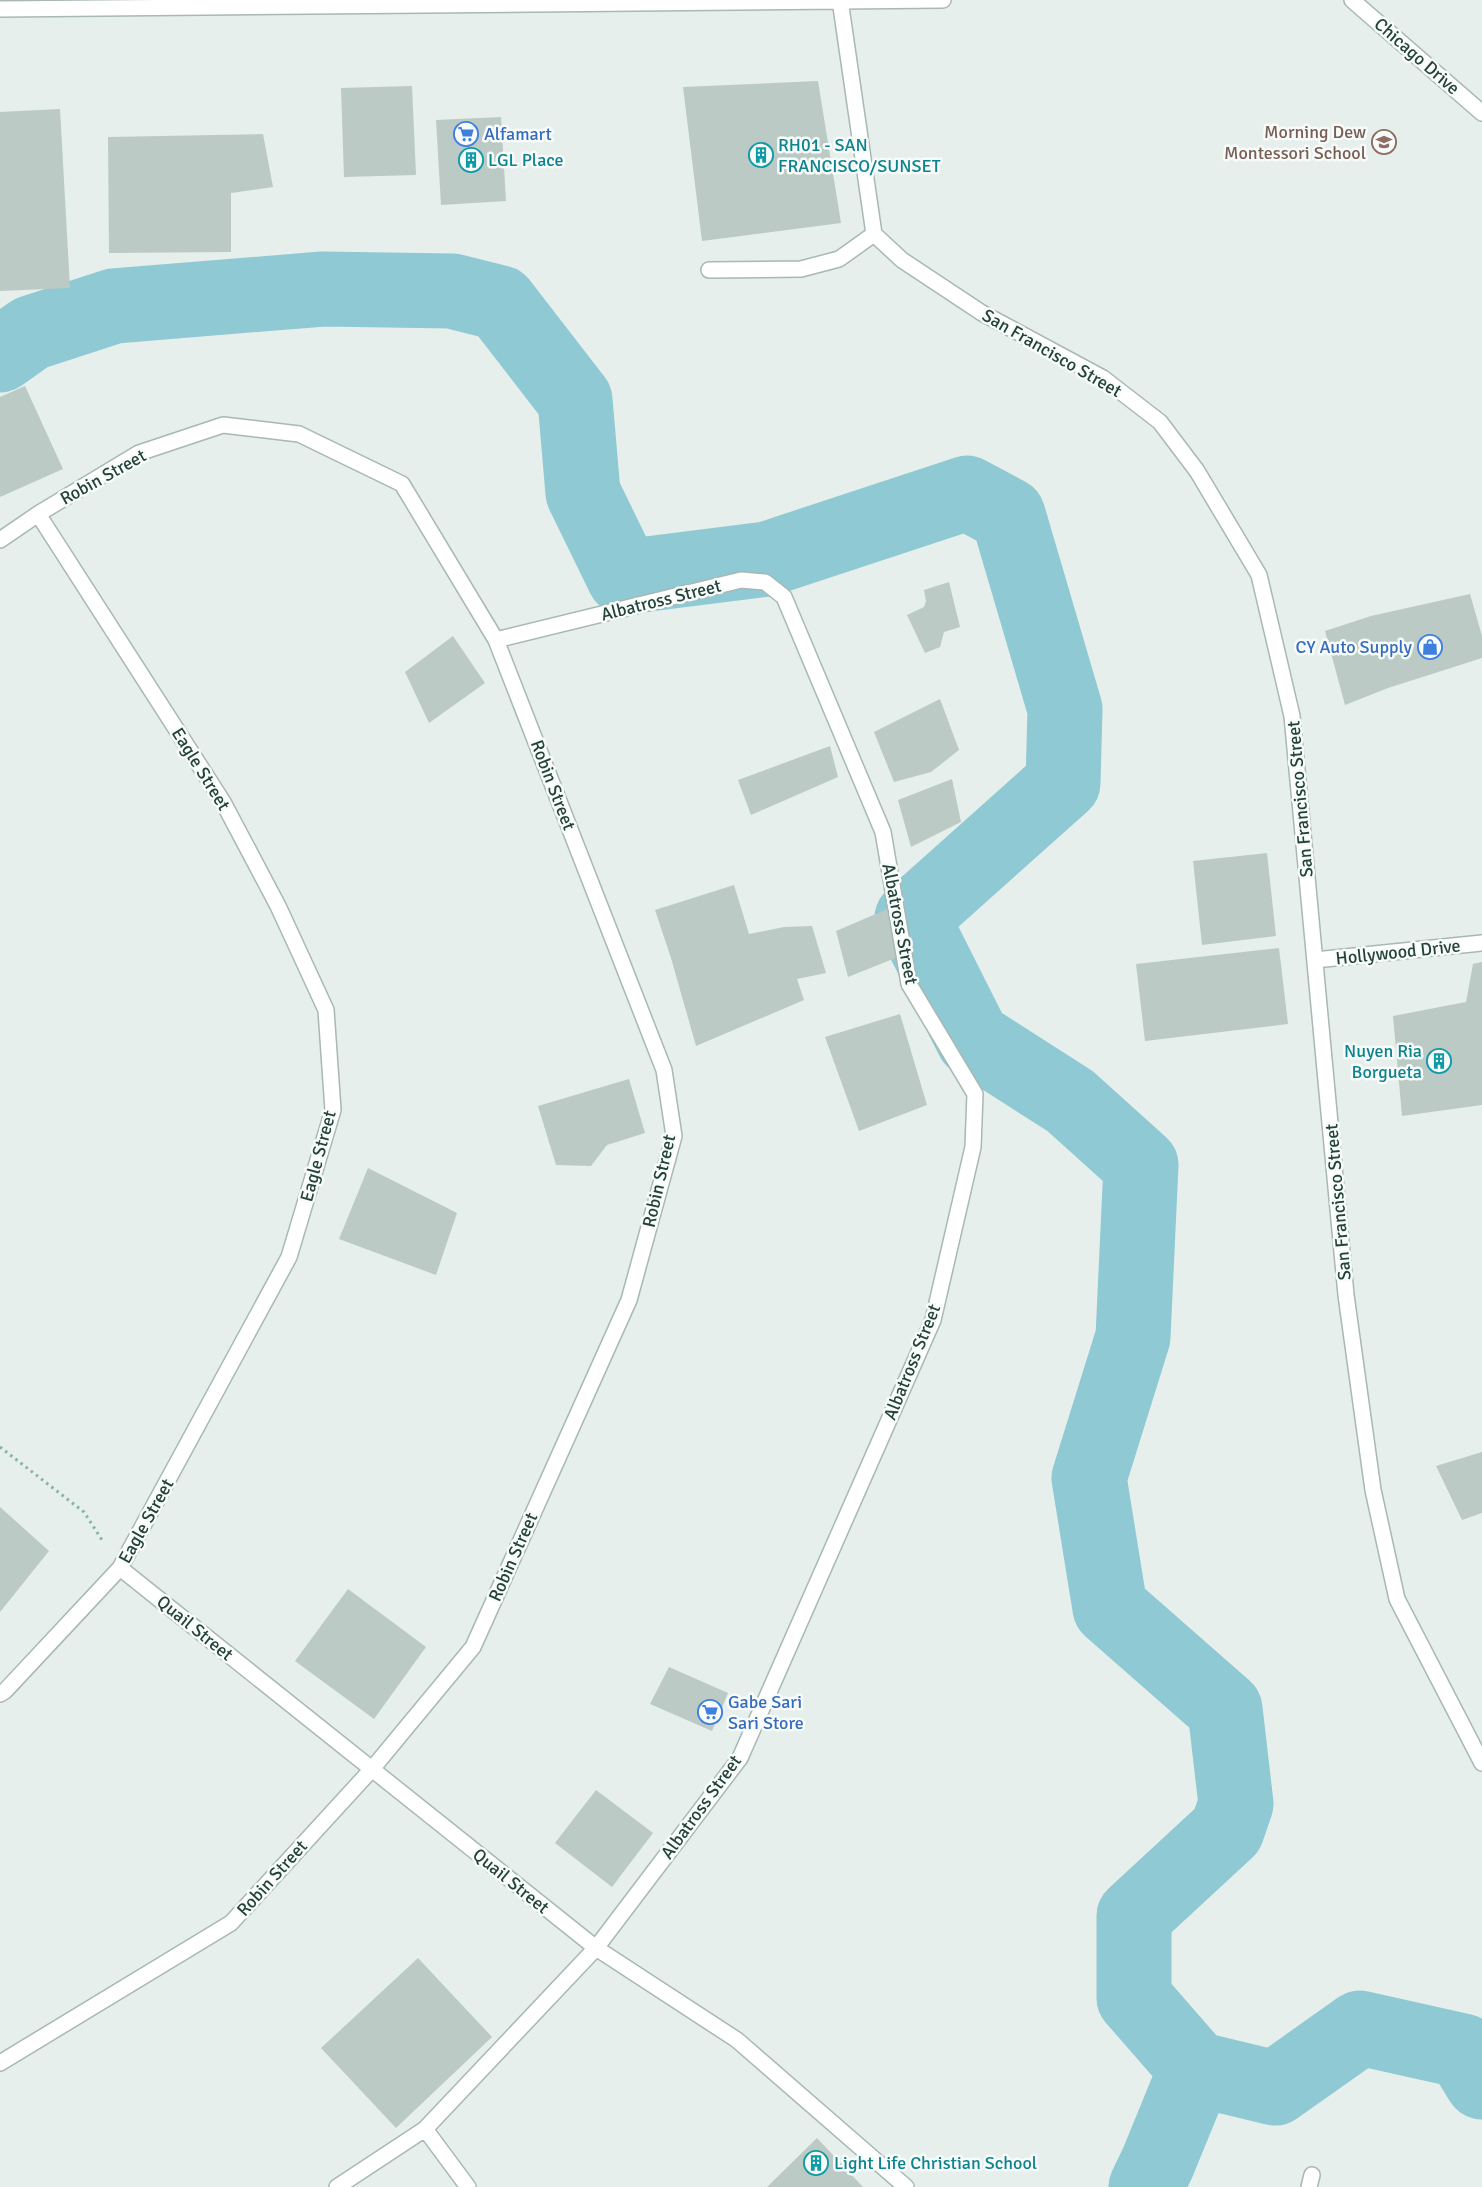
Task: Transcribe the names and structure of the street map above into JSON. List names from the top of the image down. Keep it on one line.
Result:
{"streets":{"street":["Chicago Drive","San Francisco Street","Robin Street","Albatross Street","Eagle Street","Hollywood Drive","Quail Street"]},"crossings":[["San Francisco Street","Hollywood Drive"],["Robin Street","Albatross Street"],["Robin Street","Eagle Street"],["Robin Street","Quail Street"],["Albatross Street","Quail Street"],["Eagle Street","Quail Street"]],"places":{"supermarket":["Alfamart","Gabe Sari Sari Store"],"school or university":["Morning Dew Montessori School"],"building":["RH01 - SAN FRANCISCO/SUNSET","LGL Place","Nuyen Ria Borgueta","Light Life Christian School"],"shop":["CY Auto Supply"]}}
